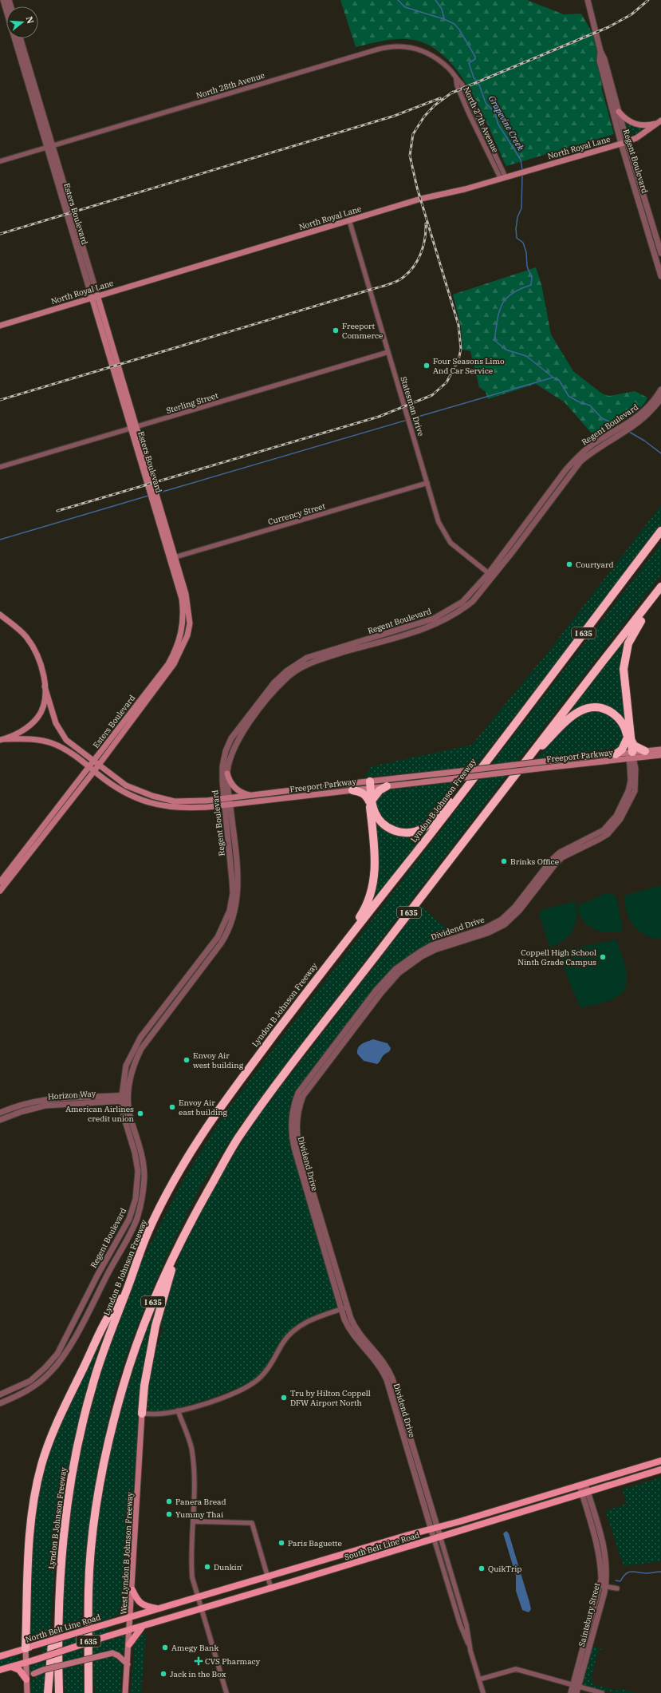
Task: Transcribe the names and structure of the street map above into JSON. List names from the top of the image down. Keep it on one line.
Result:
{"streets":{"highway":["I 635","Lyndon B Johnson Freeway"],"main road":["North Royal Lane","Esters Boulevard","Freeport Parkway","South Belt Line Road","West Lyndon B Johnson Freeway","North Belt Line Road"],"street":["North 28th Avenue","North 27th Avenue","Regent Boulevard","Sterling Street","Statesman Drive","Currency Street","Dividend Drive","Horizon Way","Saintsbury Street"]},"crossings":[["North 28th Avenue","North 27th Avenue"],["North 28th Avenue","Esters Boulevard"],["North 27th Avenue","North Royal Lane"],["North Royal Lane","Regent Boulevard"],["North Royal Lane","Esters Boulevard"],["North Royal Lane","Statesman Drive"],["Regent Boulevard","Statesman Drive"],["Regent Boulevard","Freeport Parkway"],["Regent Boulevard","Horizon Way"],["Esters Boulevard","Sterling Street"],["Esters Boulevard","Currency Street"],["Esters Boulevard","Freeport Parkway"],["Sterling Street","Statesman Drive"],["Statesman Drive","Currency Street"],["Freeport Parkway","Dividend Drive"],["Dividend Drive","South Belt Line Road"],["South Belt Line Road","West Lyndon B Johnson Freeway"],["South Belt Line Road","Saintsbury Street"],["South Belt Line Road","North Belt Line Road"],["West Lyndon B Johnson Freeway","North Belt Line Road"]],"water":["Grapevine Creek"],"places":{"other":["Freeport Commerce","Four Seasons Limo And Car Service","Courtyard","Brinks Office","Coppell High School Ninth Grade Campus","Envoy Air west building","Envoy Air east building","American Airlines credit union","Tru by Hilton Coppell DFW Airport North","Panera Bread","Yummy Thai","Paris Baguette","Dunkin'","QuikTrip","Amegy Bank","Jack in the Box"],"health":["CVS Pharmacy"]},"north":"right"}
